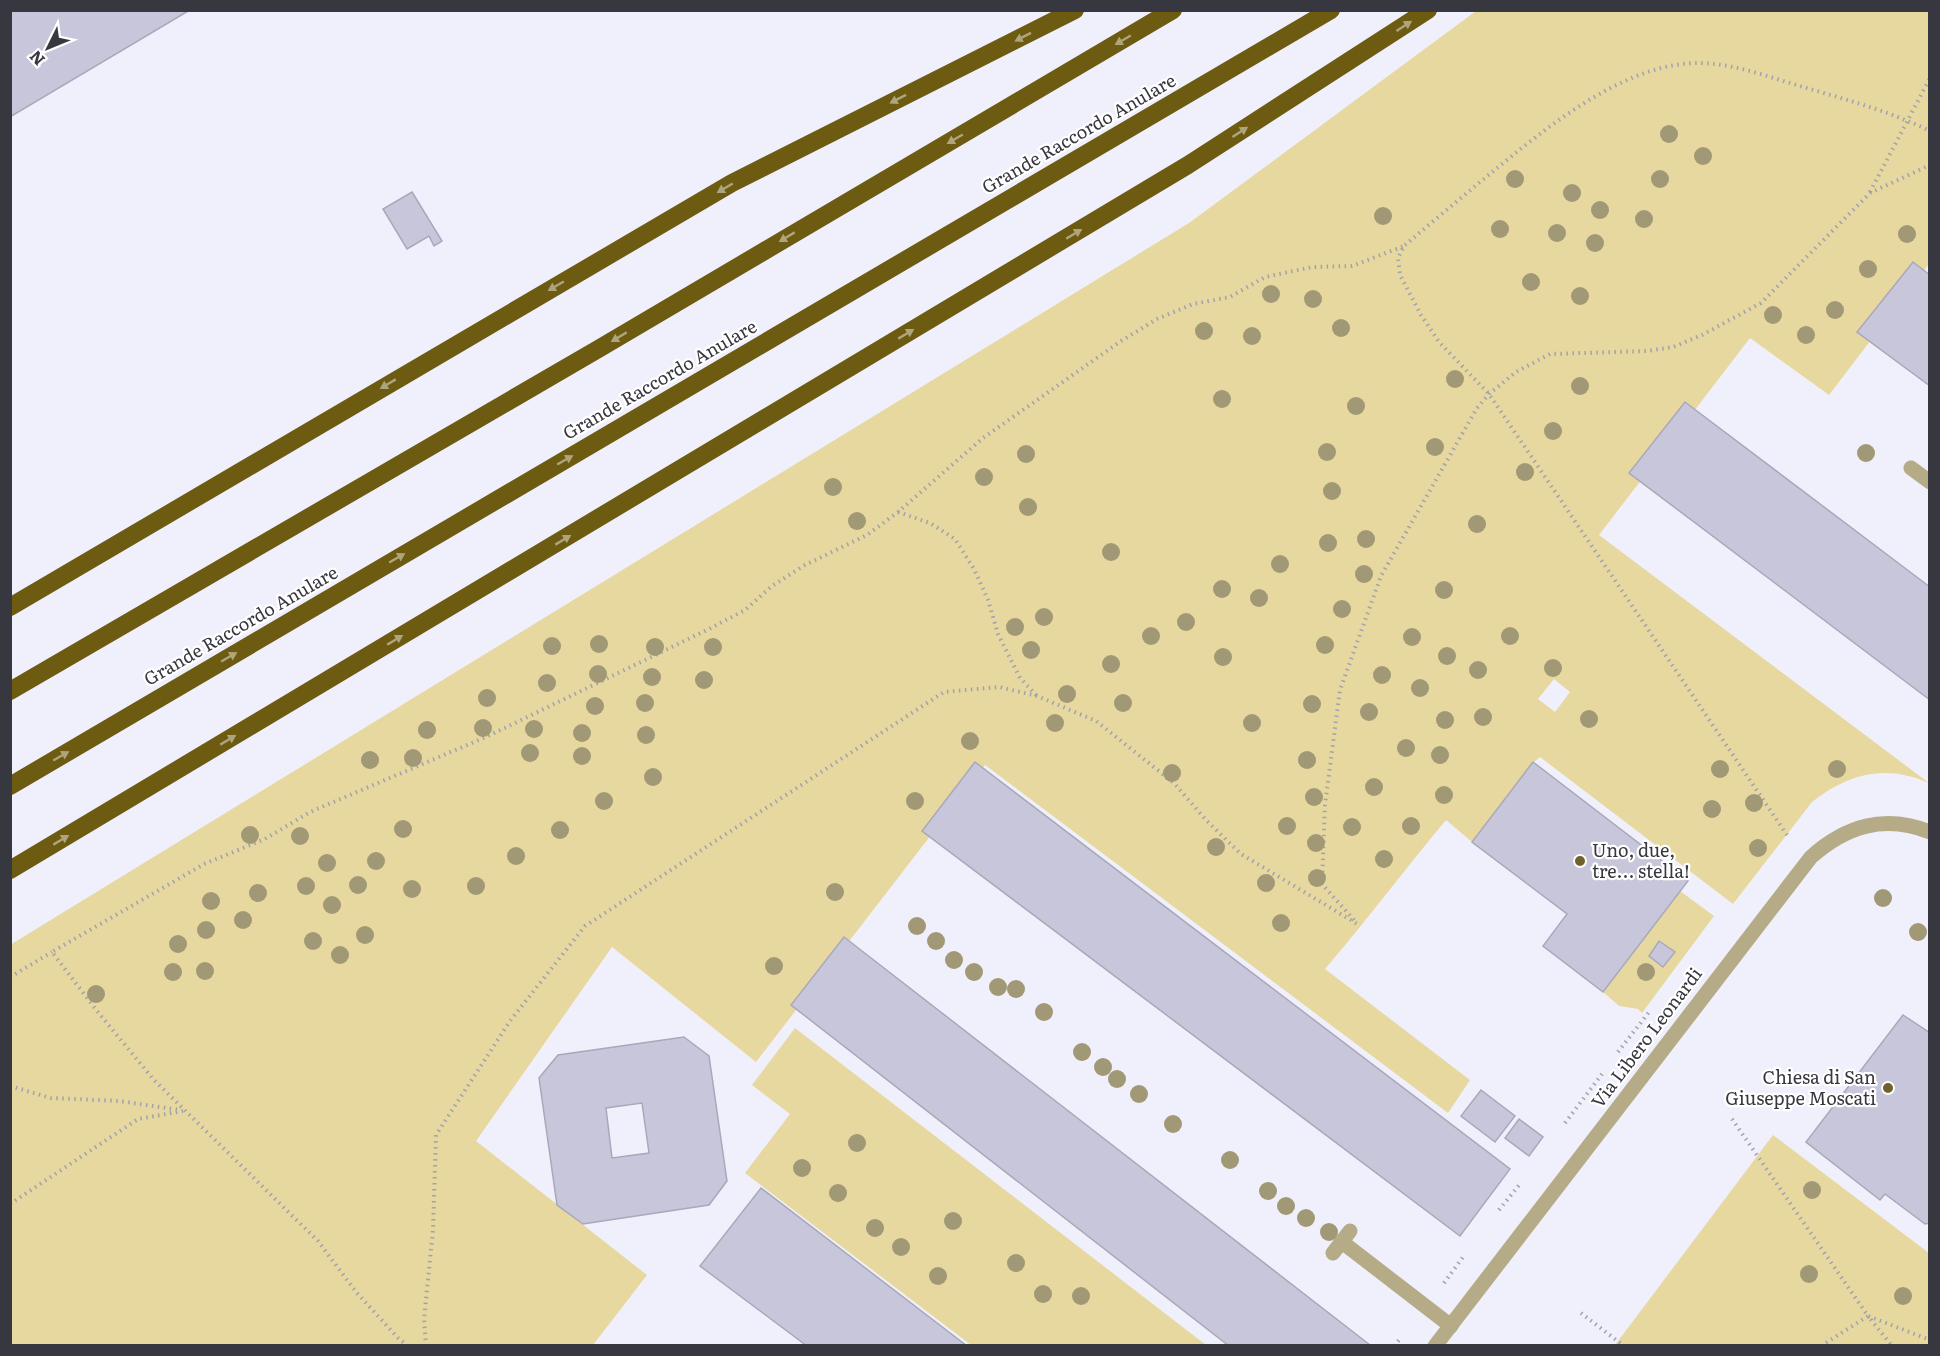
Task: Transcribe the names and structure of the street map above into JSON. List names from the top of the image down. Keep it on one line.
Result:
{"streets":{"highway":["Grande Raccordo Anulare"],"street":["Via Libero Leonardi"]},"places":["Uno, due, tre... stella!","Chiesa di San Giuseppe Moscati"],"north":"bottom left"}
